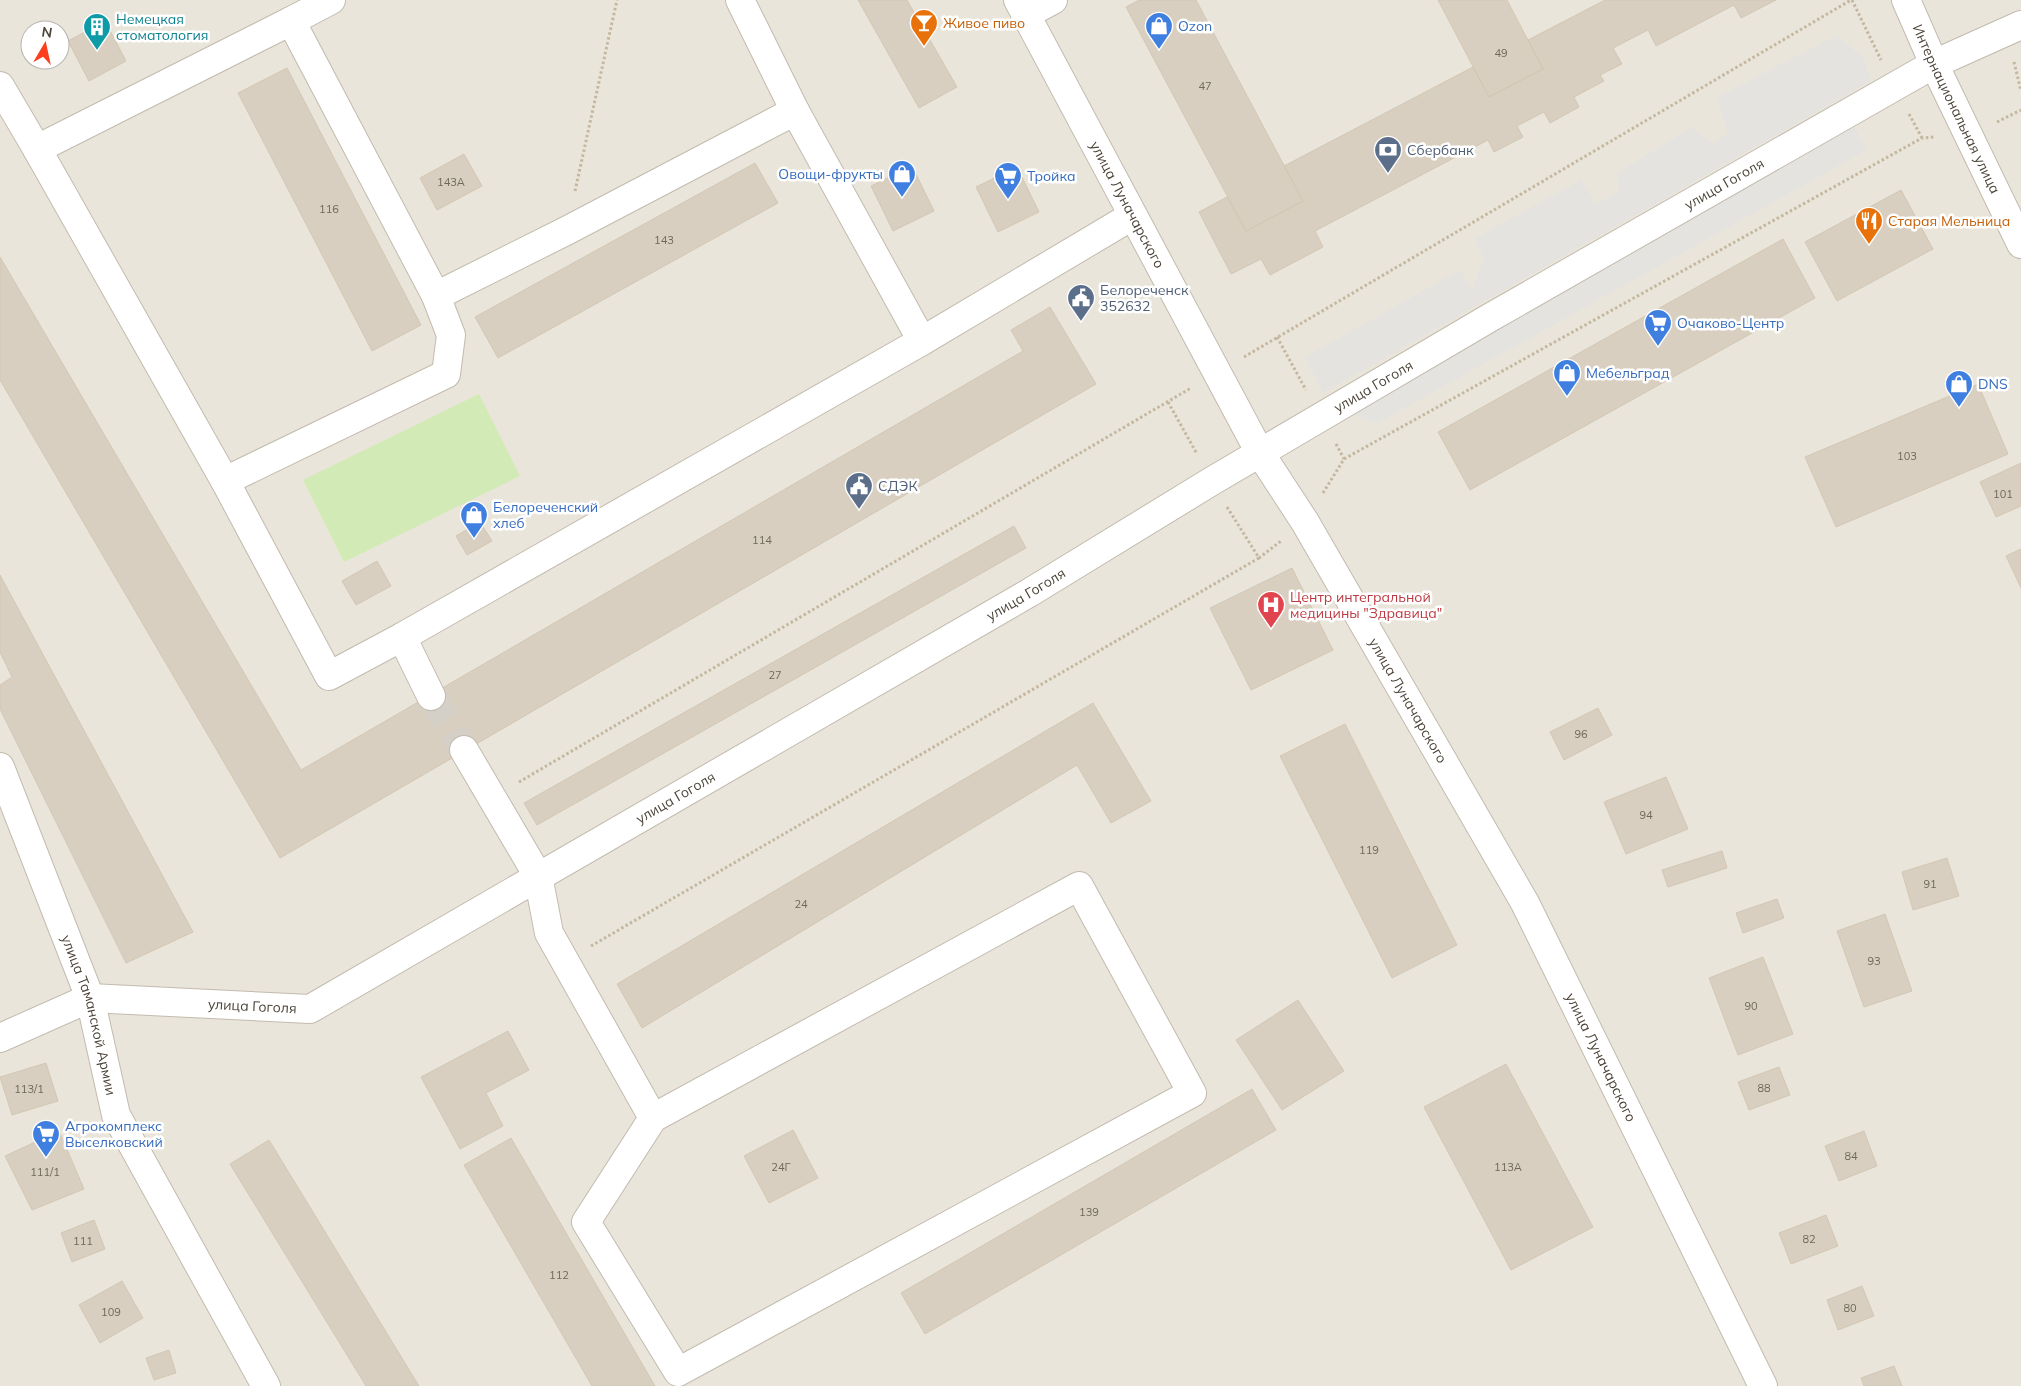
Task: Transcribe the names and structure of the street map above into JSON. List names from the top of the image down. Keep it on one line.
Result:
{"streets":{"street":["Интернациональная улица","улица Гоголя","улица Луначарского","улица Таманской Армии"]},"crossings":[["Интернациональная улица","улица Гоголя"],["улица Гоголя","улица Луначарского"],["улица Гоголя","улица Таманской Армии"]],"places":{"bar":["Живое пиво"],"shop":["Ozon","Овощи-фрукты","Мебельград","DNS","Белореченский хлеб"],"building":["Немецкая стоматология"],"bank":["Сбербанк"],"supermarket":["Тройка","Очаково-Центр","Агрокомплекс Выселковский"],"restaurant":["Старая Мельница"],"public building":["Белореченск 352632","СДЭК"],"hospital":["Центр интегральной медицины \"Здравица\""]},"house_numbers":["49","47","143А","116","143","103","101","114","27","96","94","119","91","24","93","90","88","113/1","84","24Г","113А","111/1","139","82","111","112","80","109"],"north":"top"}
